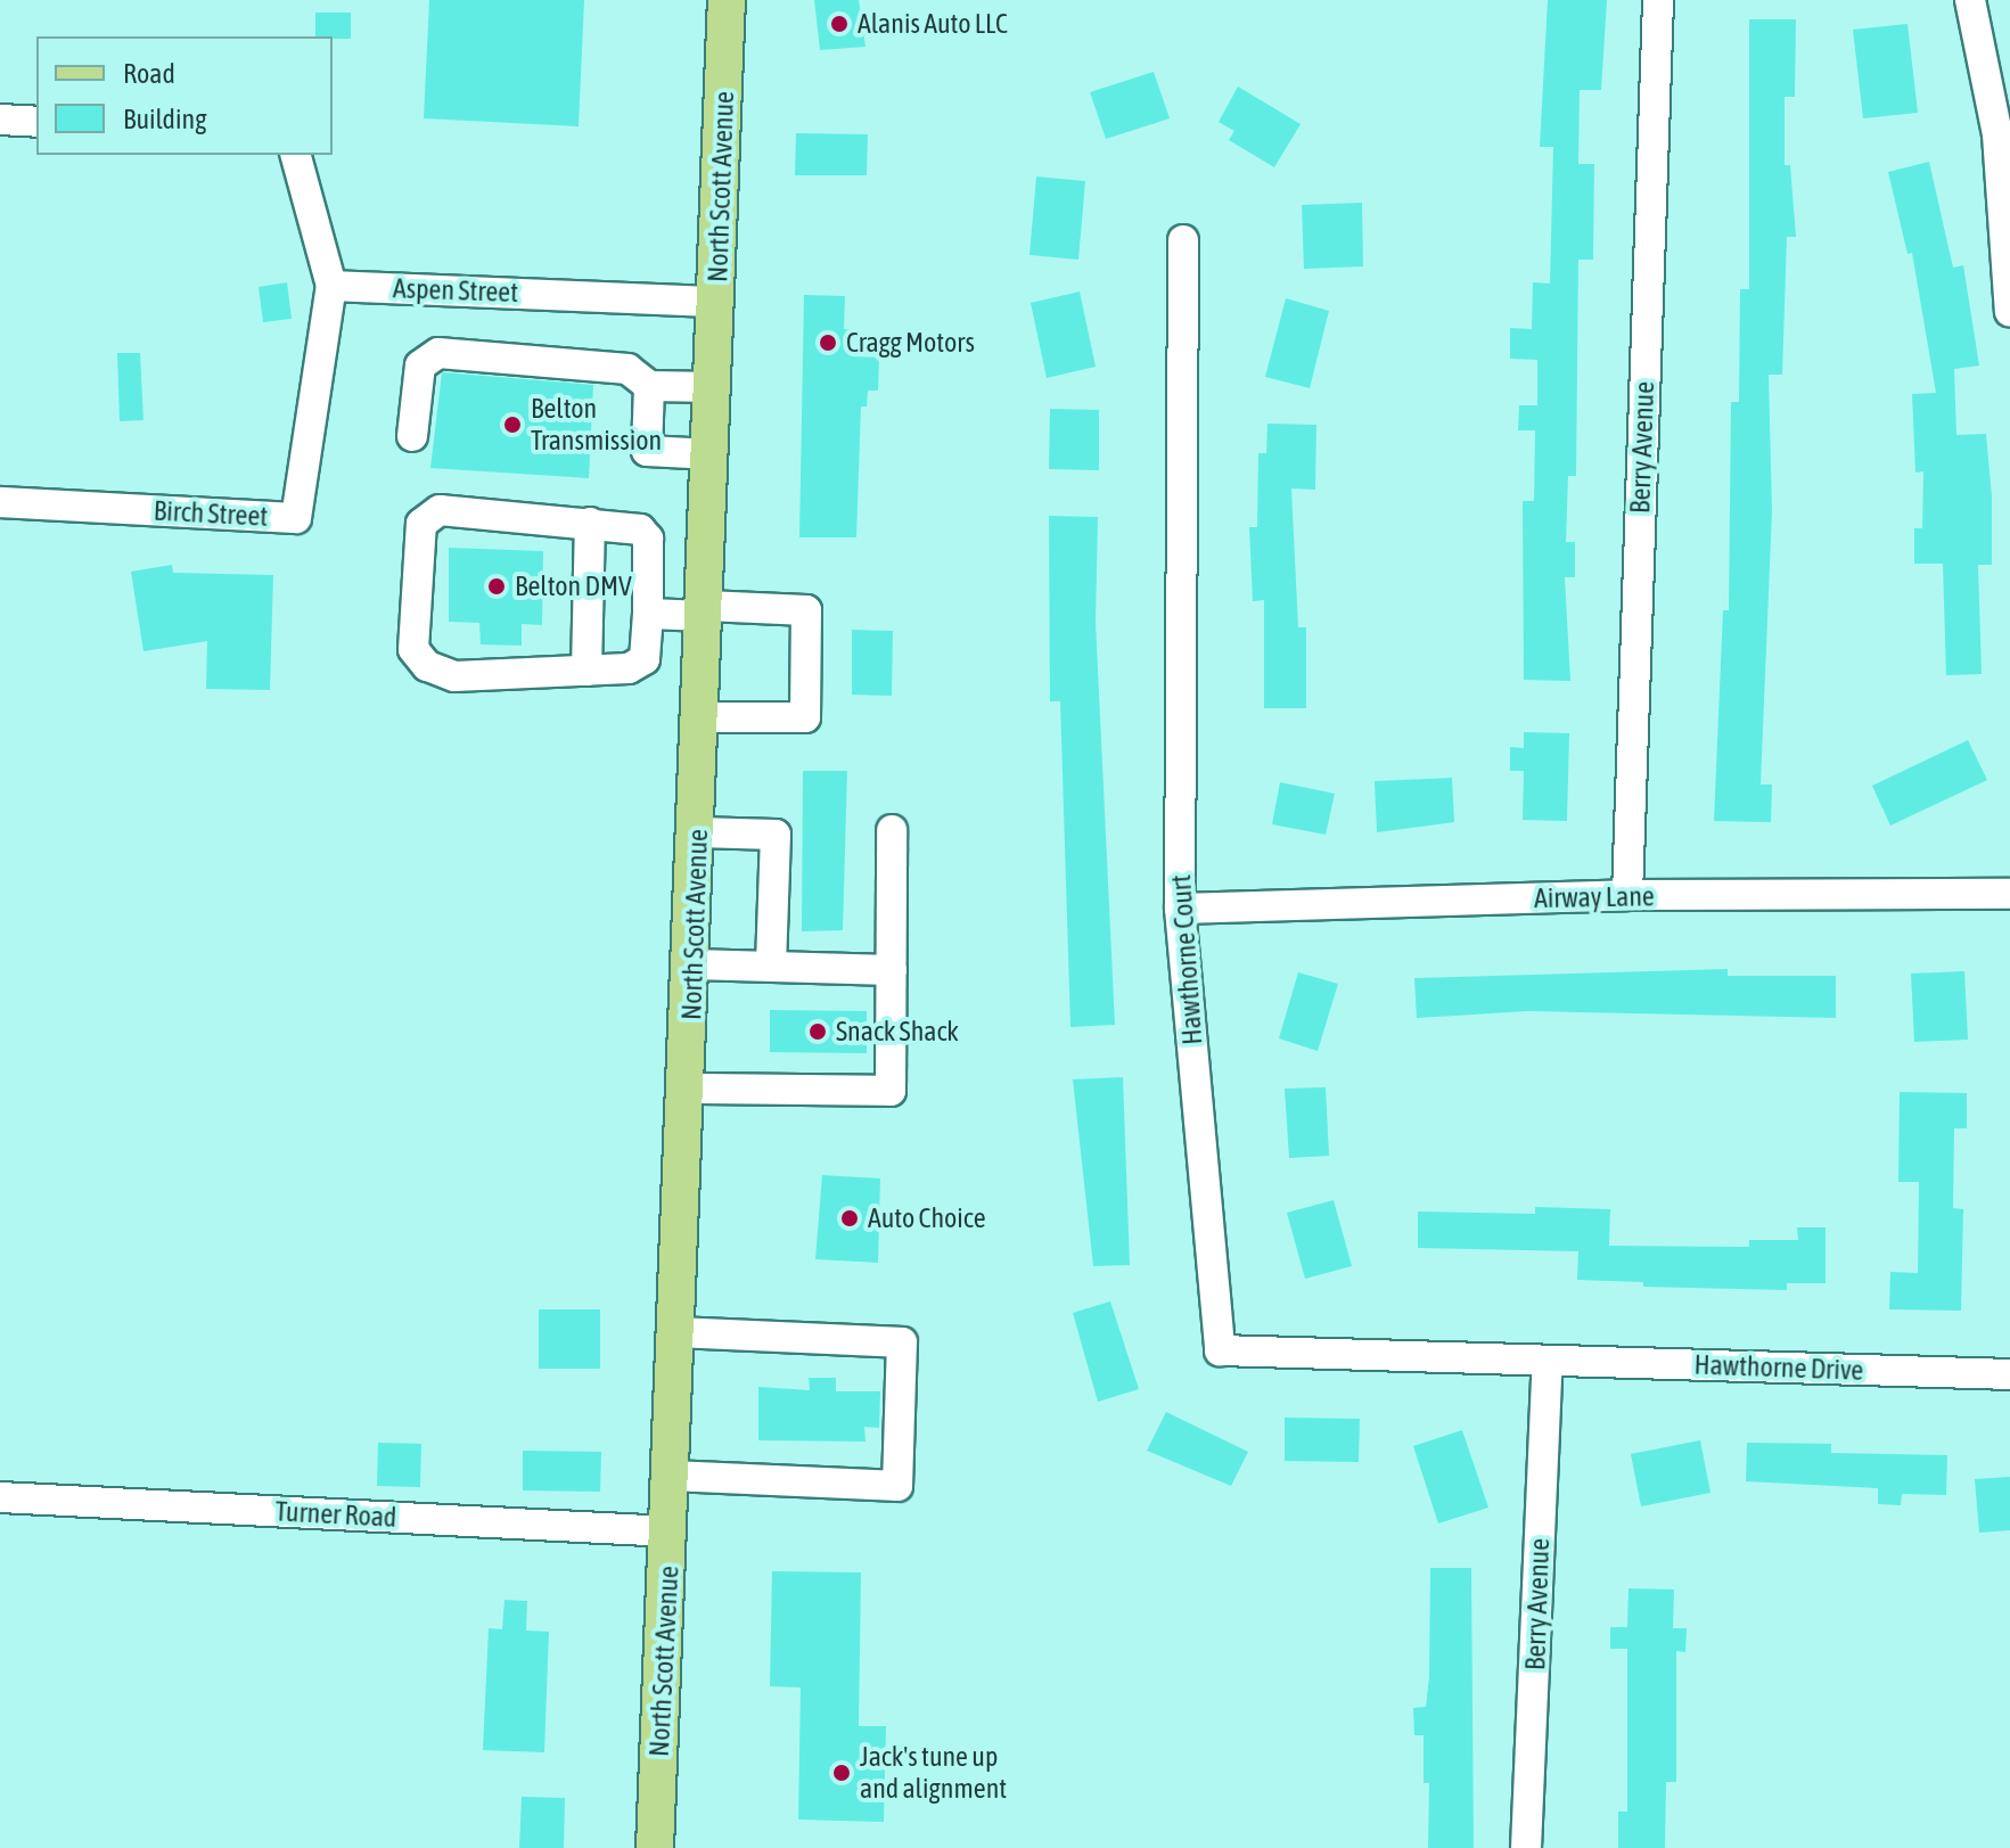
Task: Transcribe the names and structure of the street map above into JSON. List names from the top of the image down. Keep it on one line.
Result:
{"streets":{"main road":["North Scott Avenue"],"street":["Aspen Street","Berry Avenue","Birch Street","Airway Lane","Hawthorne Court","Hawthorne Drive","Turner Road"]},"crossings":[["North Scott Avenue","Aspen Street"],["North Scott Avenue","Turner Road"],["Aspen Street","Birch Street"],["Berry Avenue","Airway Lane"],["Berry Avenue","Hawthorne Court"],["Berry Avenue","Hawthorne Drive"],["Airway Lane","Hawthorne Court"],["Hawthorne Court","Hawthorne Drive"]],"places":["Alanis Auto LLC","Cragg Motors","Belton Transmission","Belton DMV","Snack Shack","Auto Choice","Jack's tune up and alignment"],"legend":["Road","Building"]}
